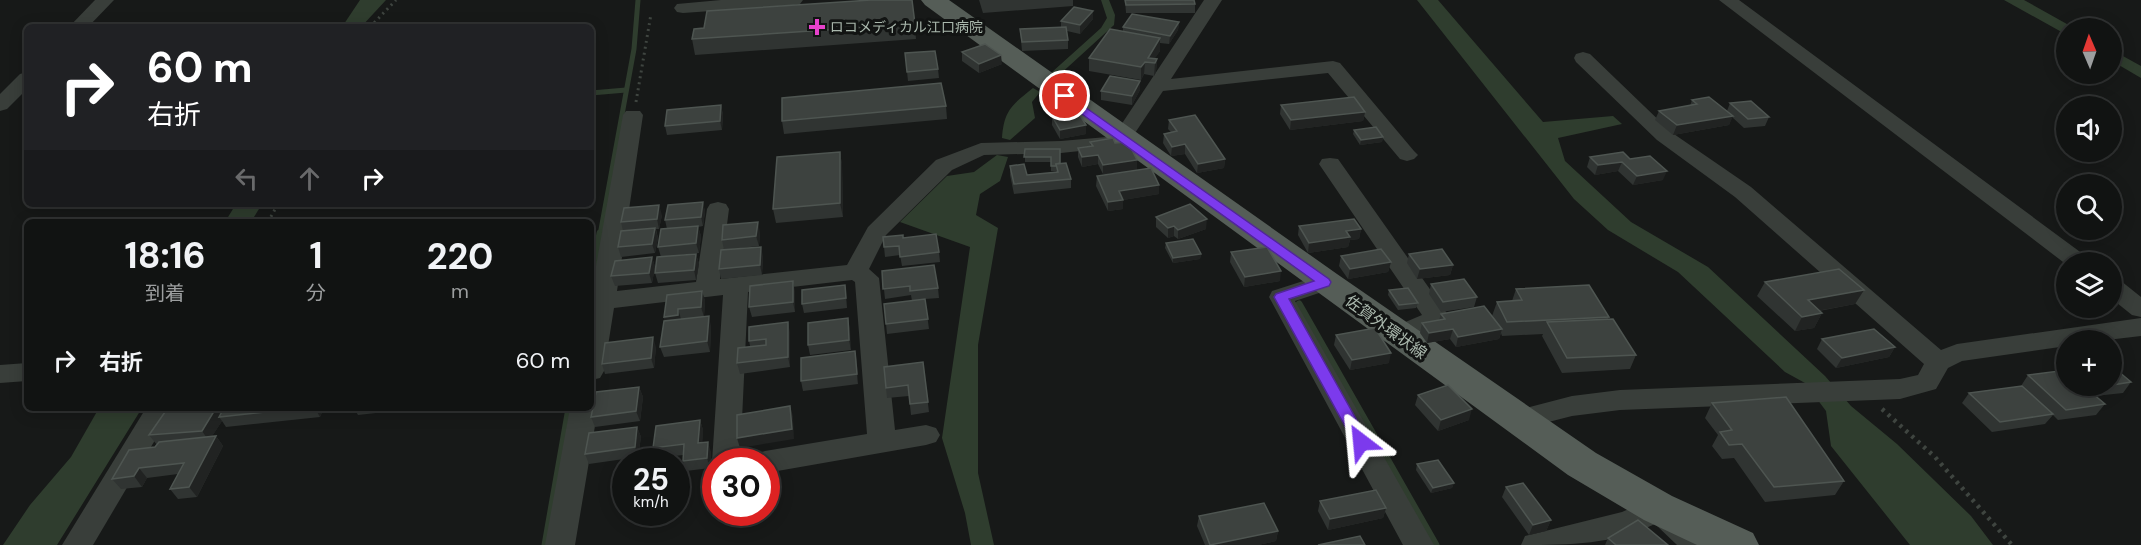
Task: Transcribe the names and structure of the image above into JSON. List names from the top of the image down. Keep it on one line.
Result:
{"streets":{"main road":["佐賀外環状線"]},"places":{"health":["ロコメディカル江口病院"]},"north":"top","page":{"map_buttons":"+","turn":["60 m","右折"],"eta":["18:16","到着","1","分","220","m"],"list":[{"name":"右折","value":"60 m"}],"speed":"25 km/h","limit":"30"}}
